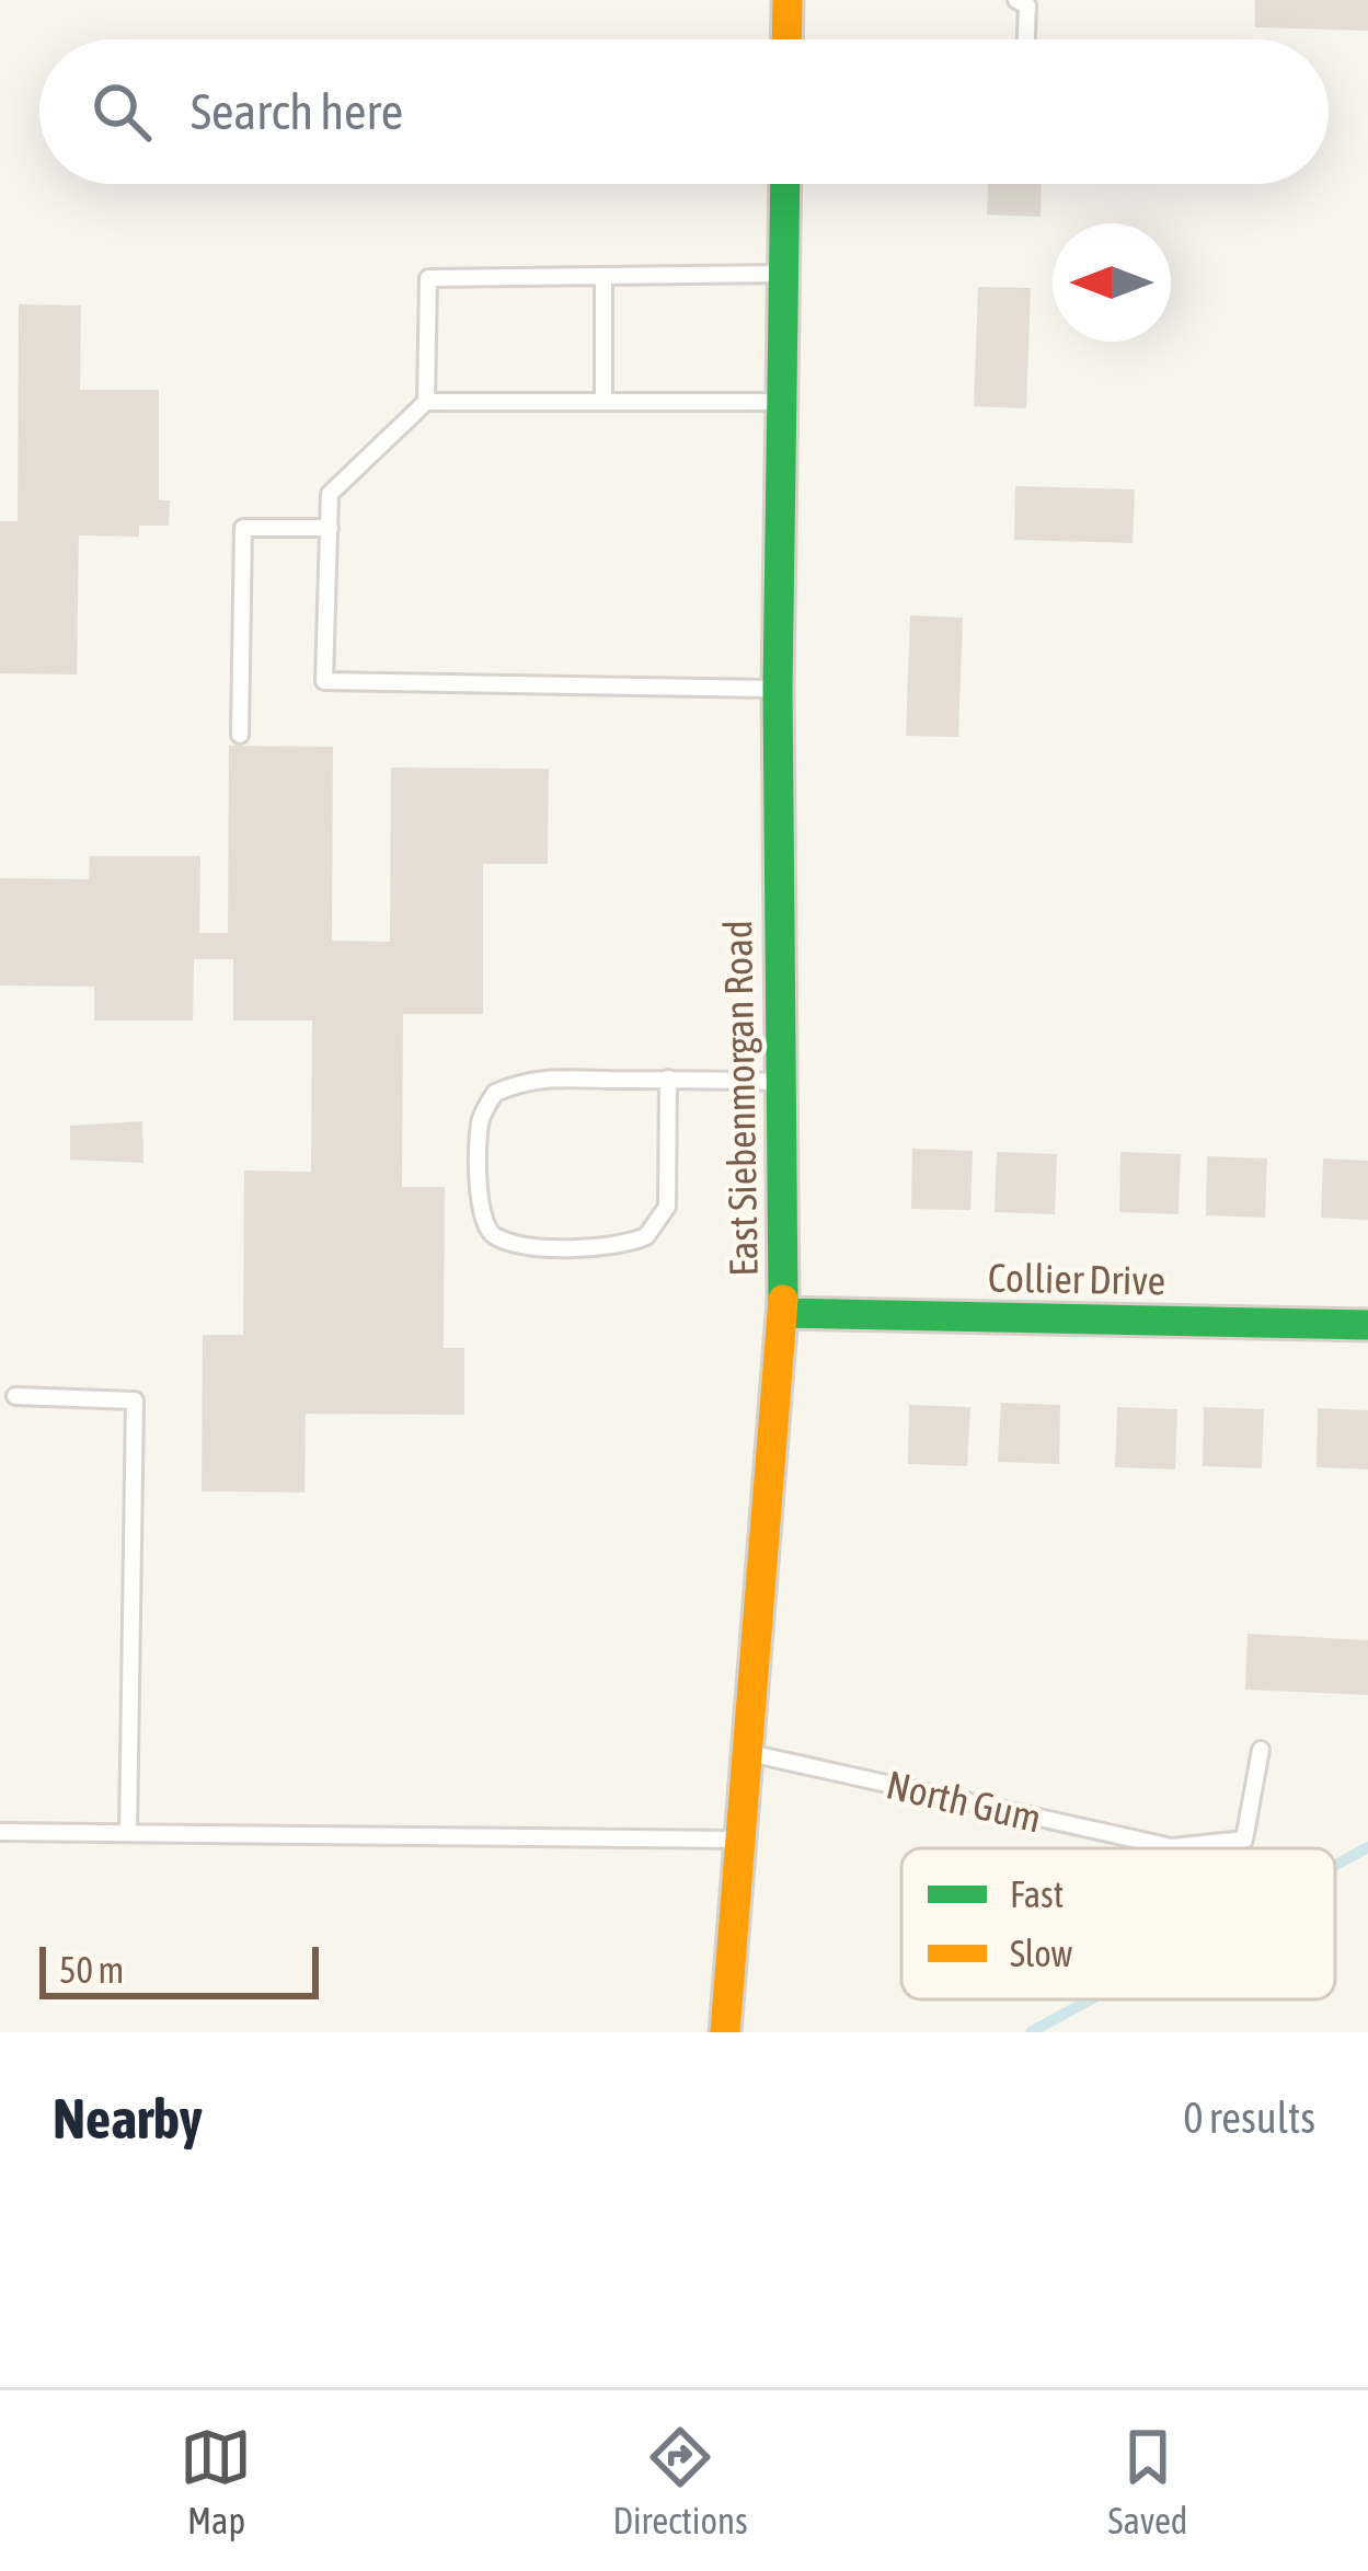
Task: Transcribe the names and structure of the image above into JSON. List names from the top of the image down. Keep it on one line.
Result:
{"streets":{"street":["East Siebenmorgan Road","Collier Drive"],"lane":["North Gum"]},"crossings":[["East Siebenmorgan Road","Collier Drive"],["East Siebenmorgan Road","North Gum"]],"legend":["Fast","Slow"],"scale_bar":"50 m","north":"left","page":{"search":"Search here","scale":"50 m","heading":["Nearby","0 results"],"nav":["Map","Directions","Saved"]}}
